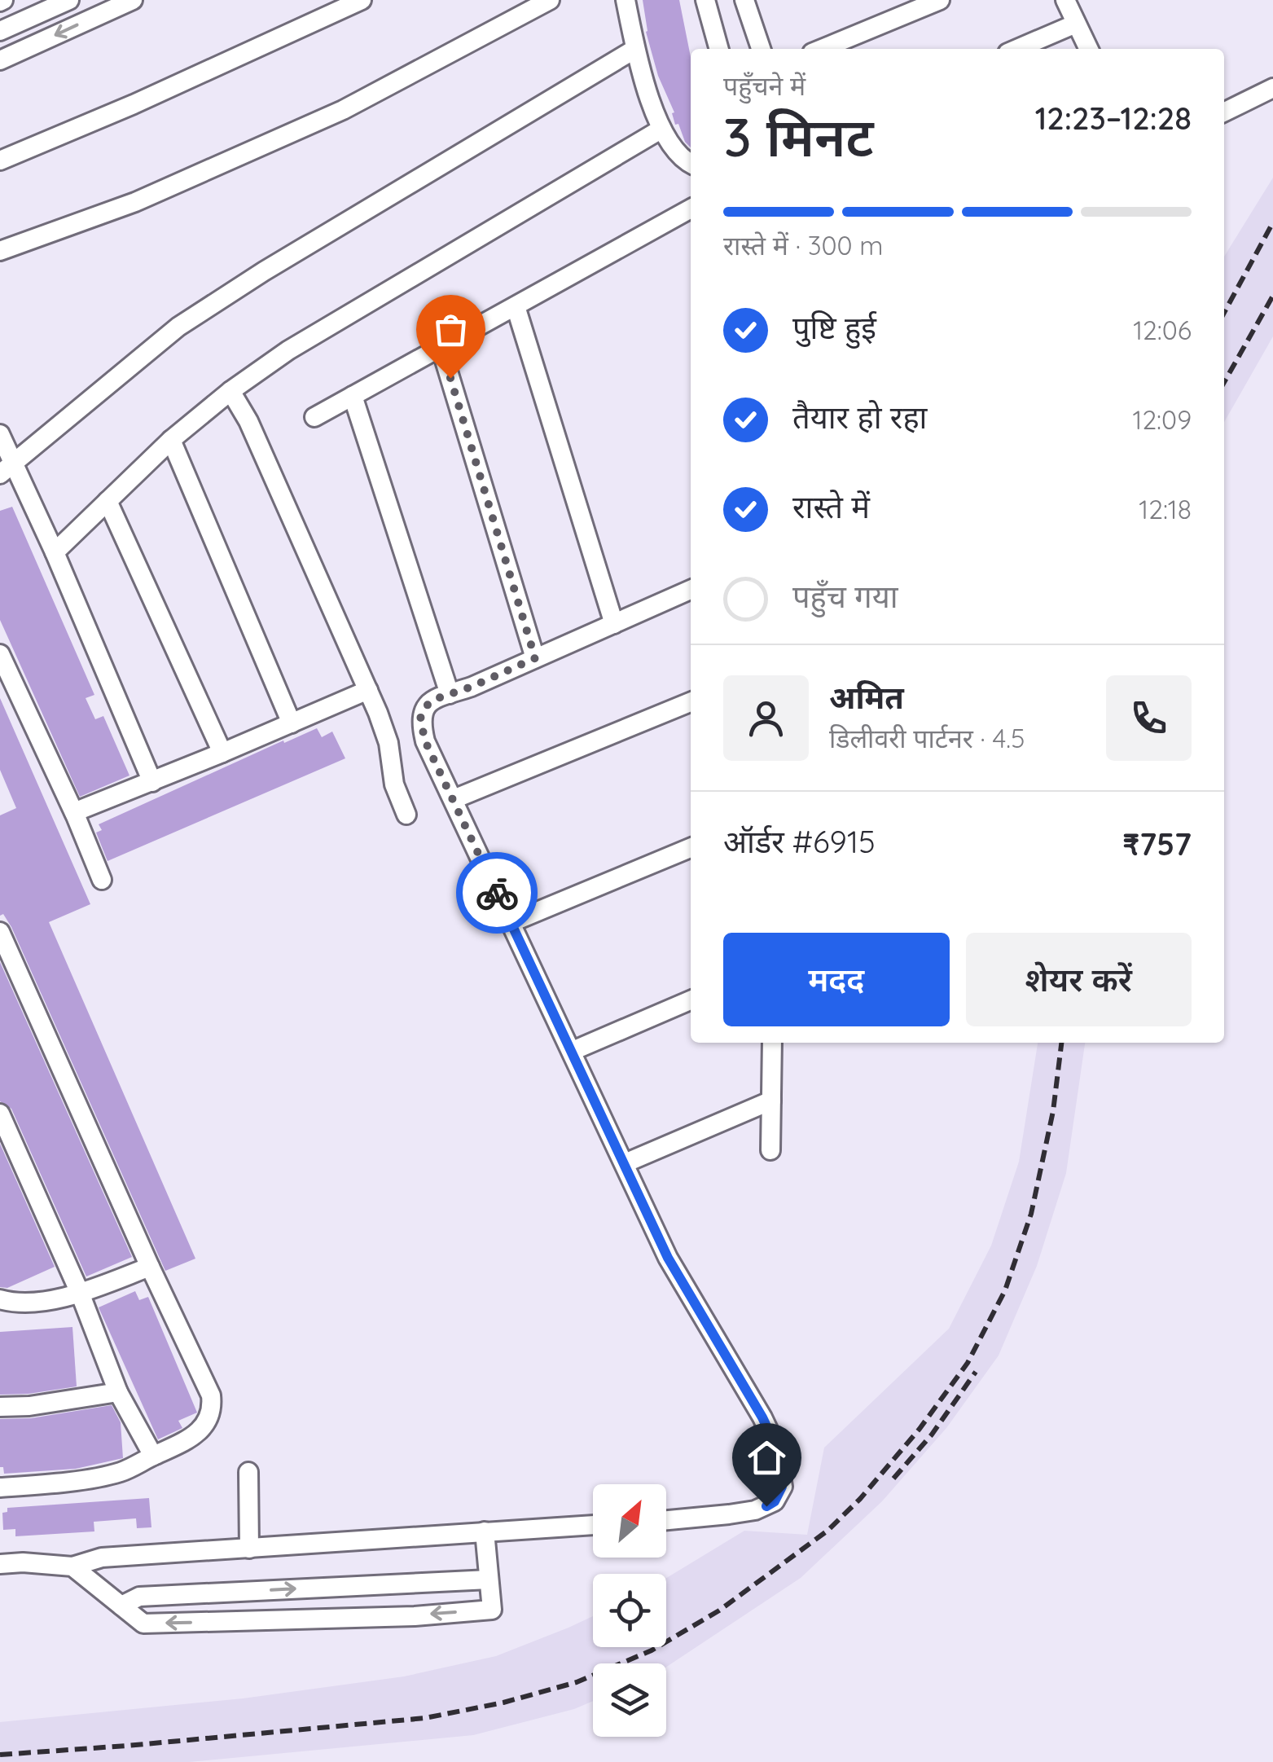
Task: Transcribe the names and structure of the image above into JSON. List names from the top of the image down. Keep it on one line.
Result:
{"north":"top right","page":{"heading":["3 मिनट","पहुँचने में","12:23–12:28"],"panel":["अमित","डिलीवरी पार्टनर · 4.5","ऑर्डर #6915","₹757"],"bar":"रास्ते में · 300 m","list":[["पुष्टि हुई","12:06"],["तैयार हो रहा","12:09"],["रास्ते में","12:18"],"पहुँच गया"],"buttons":["मदद","शेयर करें"]}}
